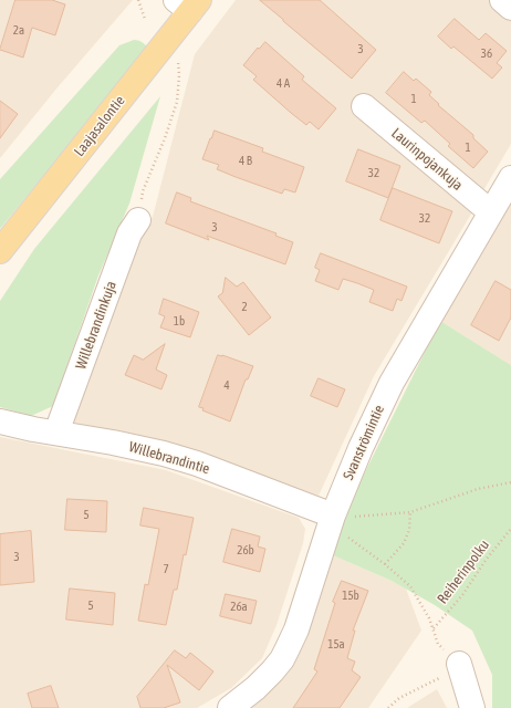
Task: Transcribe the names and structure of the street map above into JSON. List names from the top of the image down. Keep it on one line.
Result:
{"streets":{"main road":["Laajasalontie"],"street":["Laurinpojankuja","Willebrandinkuja","Svanströmintie","Willebrandintie"],"path":["Reiherinpolku"]},"crossings":[["Laurinpojankuja","Svanströmintie"],["Willebrandinkuja","Willebrandintie"],["Svanströmintie","Willebrandintie"]],"house_numbers":["2a","3","36","4 A","1","1","4 B","32","32","3","2","1b","4","5","26b","3","7","15b","5","26a","15a"]}
